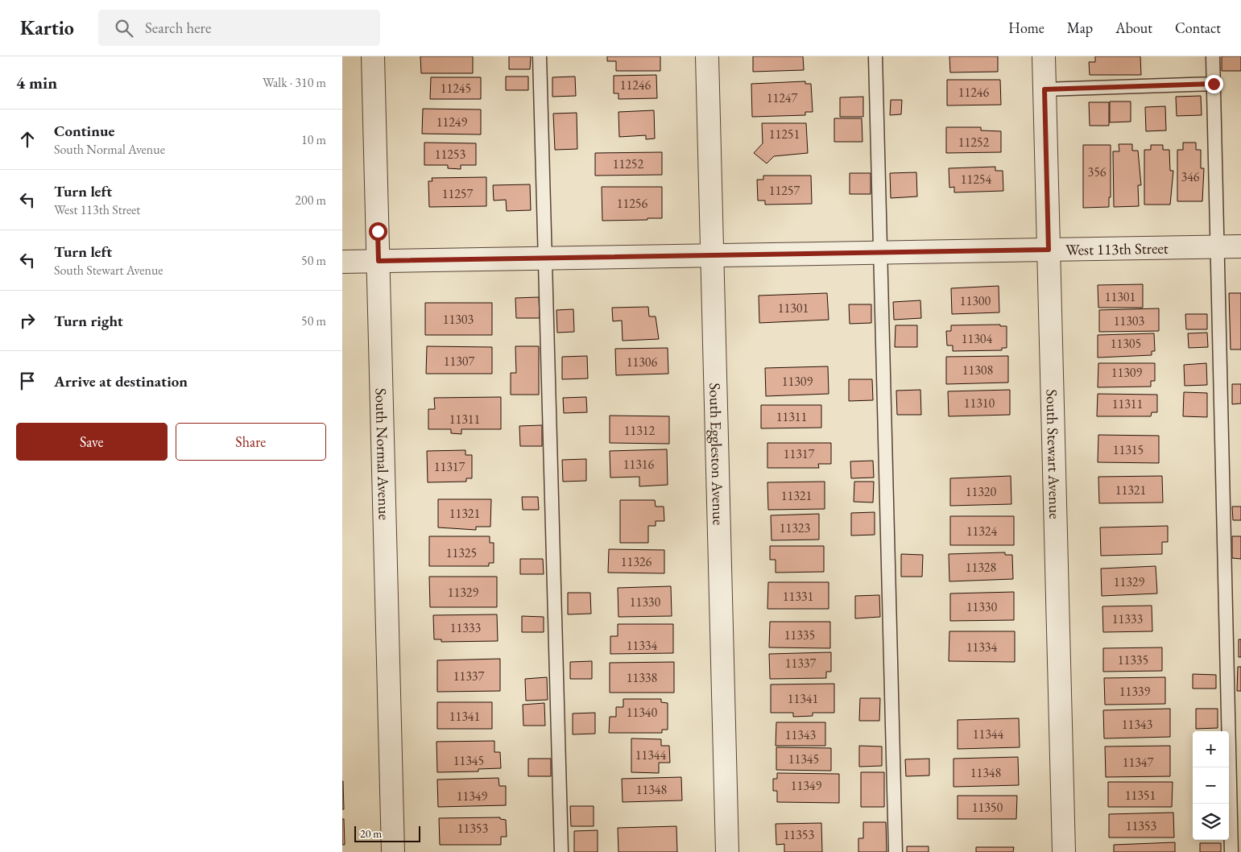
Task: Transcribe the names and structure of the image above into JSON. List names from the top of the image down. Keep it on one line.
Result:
{"streets":{"street":["West 113th Street","South Normal Avenue","South Eggleston Avenue","South Stewart Avenue"]},"crossings":[["West 113th Street","South Normal Avenue"],["West 113th Street","South Eggleston Avenue"],["West 113th Street","South Stewart Avenue"]],"house_numbers":["11246","11245","11246","11247","11249","11251","11252","11253","11252","356","346","11254","11257","11257","11256","11301","11300","11301","11303","11303","11304","11305","11307","11306","11308","11309","11309","11310","11311","11311","11311","11312","11315","11317","11316","11317","11321","11320","11321","11321","11323","11324","11325","11326","11328","11329","11329","11331","11330","11330","11333","11333","11335","11334","11334","11335","11337","11337","11338","11339","11341","11340","11341","11343","11344","11343","11344","11345","11345","11347","11348","11349","11348","11351","11349","11350","11353","11353","11353"],"scale_bar":"20 m","page":{"header":"Kartio","search":"Search here","nav":["Home","Map","About","Contact"],"heading":["4 min","Walk · 310 m"],"list":[["Continue","South Normal Avenue","10 m"],["Turn left","West 113th Street","200 m"],["Turn left","South Stewart Avenue","50 m"],["Turn right","50 m"],"Arrive at destination"],"buttons":["Save","Share"],"map_buttons":["+","−"],"scale":"20 m"}}
